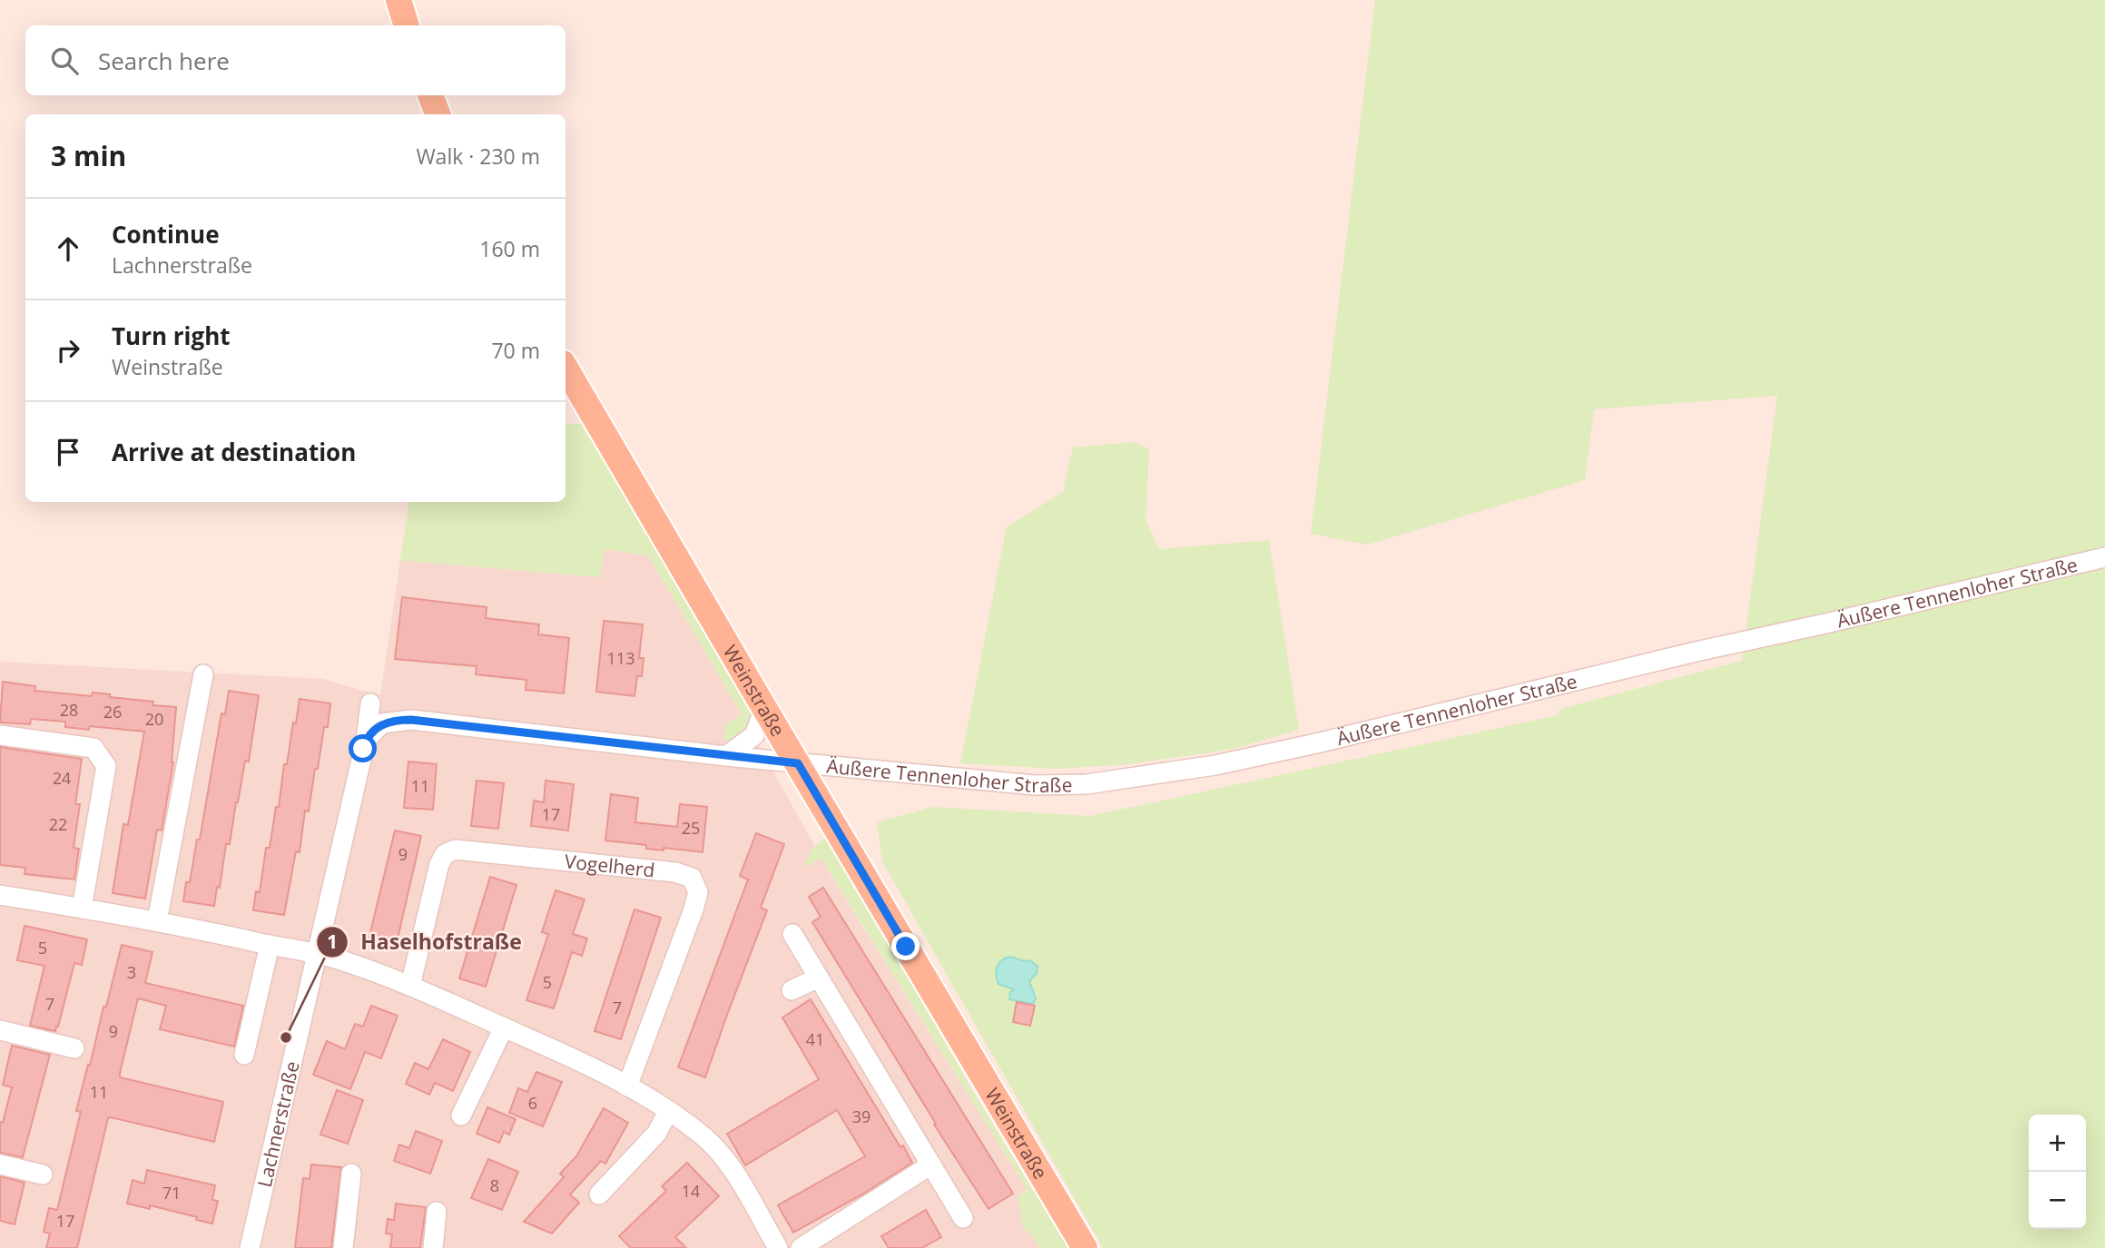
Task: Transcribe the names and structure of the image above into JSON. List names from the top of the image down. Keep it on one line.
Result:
{"streets":{"main road":["Weinstraße"],"street":["Äußere Tennenloher Straße","Vogelherd","Lachnerstraße"]},"crossings":[["Äußere Tennenloher Straße","Weinstraße"]],"places":["Haselhofstraße"],"house_numbers":["113","28","26","20","24","11","17","22","25","9","5","3","5","7","7","9","41","11","6","39","8","14","71","17"],"page":{"search":"Search here","heading":["3 min","Walk · 230 m"],"list":[["Continue","Lachnerstraße","160 m"],["Turn right","Weinstraße","70 m"],"Arrive at destination"],"map_buttons":["+","−"]}}
